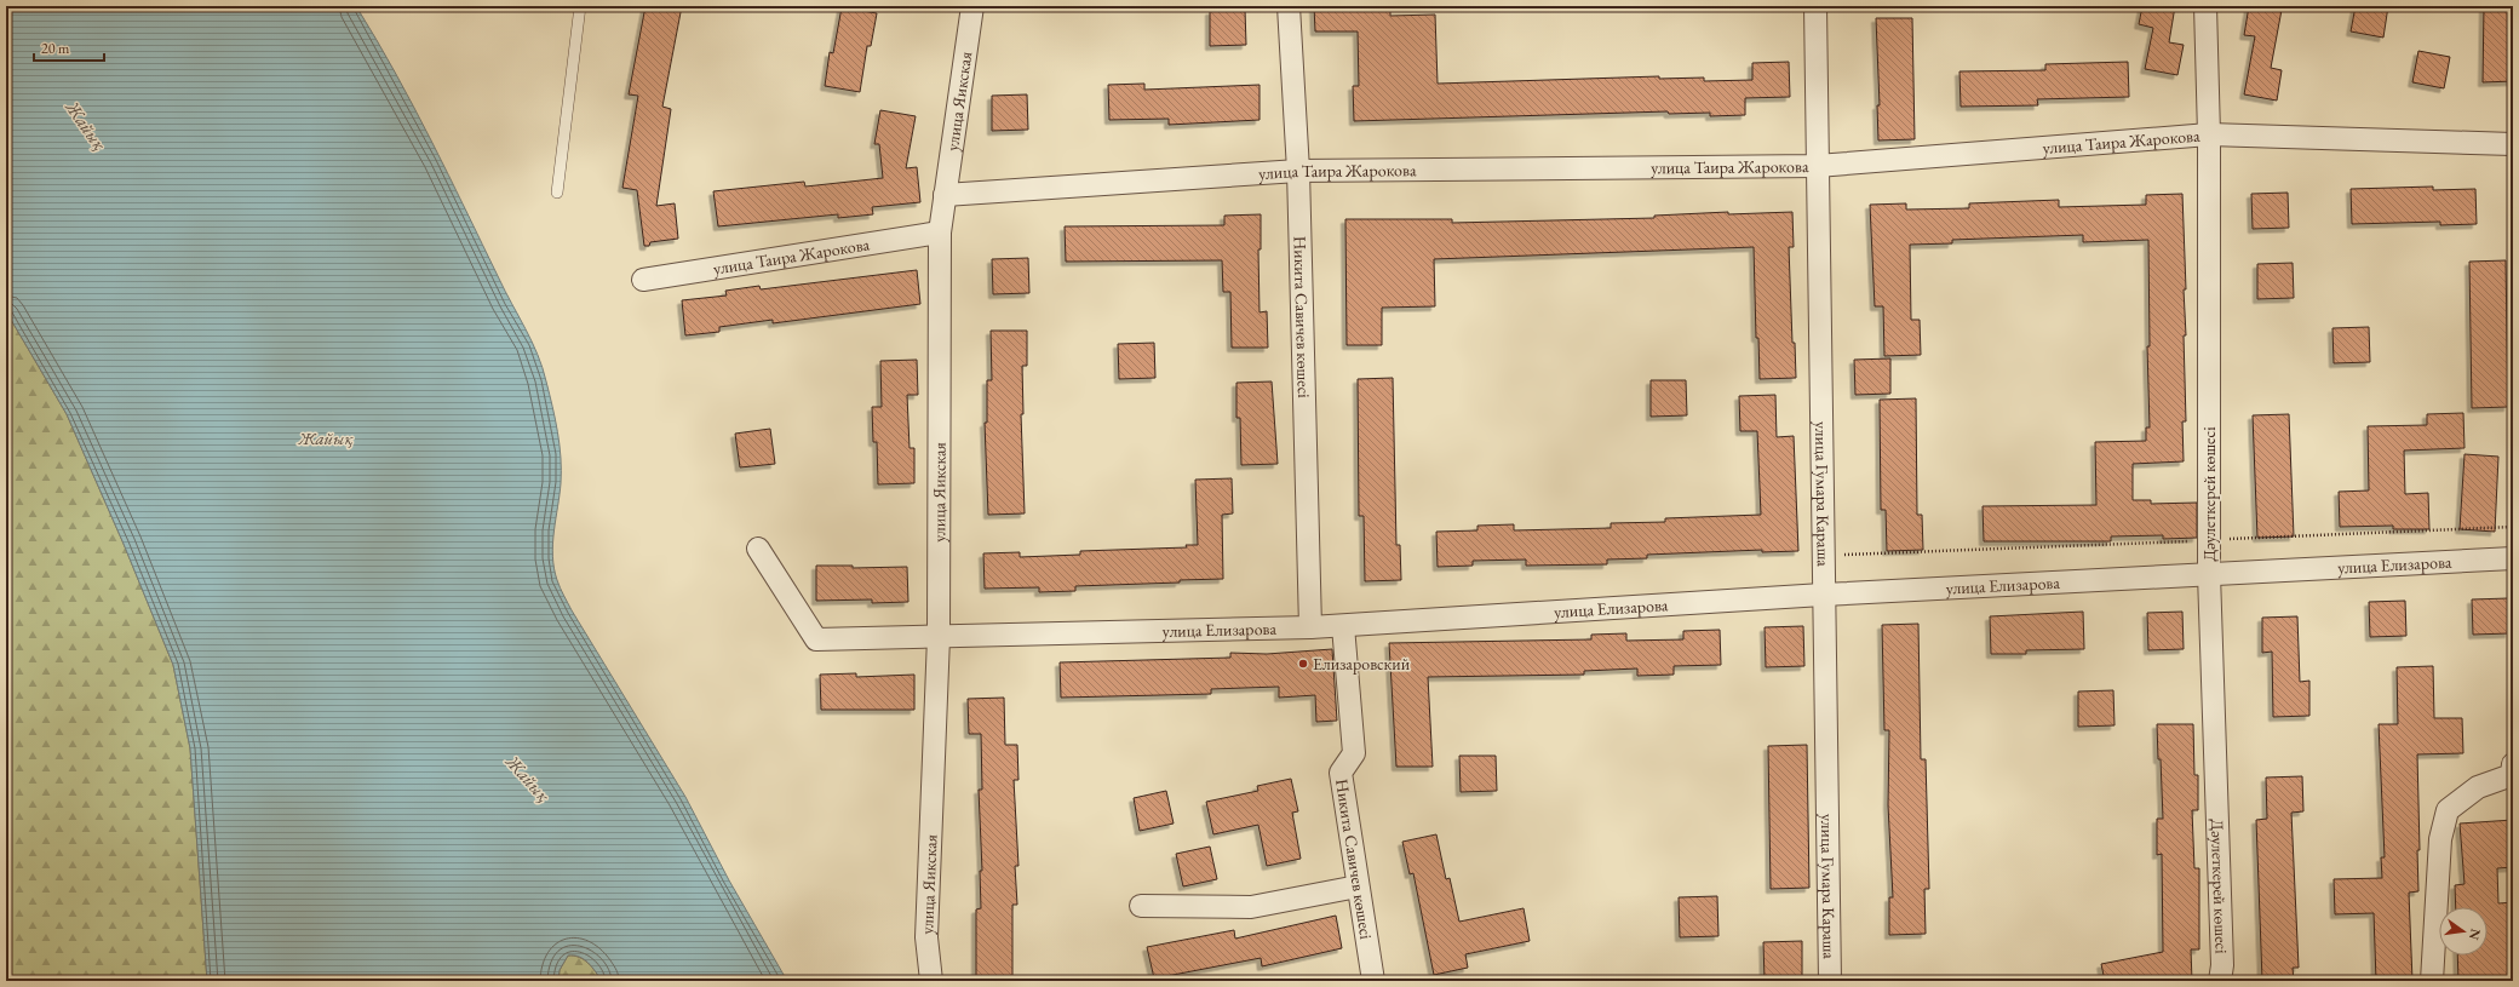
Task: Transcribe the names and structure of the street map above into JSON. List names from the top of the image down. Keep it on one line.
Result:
{"streets":{"street":["улица Яикская","улица Таира Жарокова","Никита Савичев көшесі","улица Гумара Караша","Дәулеткерей көшесі","улица Елизарова"]},"crossings":[["улица Яикская","улица Таира Жарокова"],["улица Яикская","улица Елизарова"],["улица Таира Жарокова","Никита Савичев көшесі"],["улица Таира Жарокова","улица Гумара Караша"],["улица Таира Жарокова","Дәулеткерей көшесі"],["Никита Савичев көшесі","улица Елизарова"],["улица Гумара Караша","улица Елизарова"],["Дәулеткерей көшесі","улица Елизарова"]],"water":["Жайық"],"places":["Елизаровский"],"scale_bar":"20 m","north":"right"}
